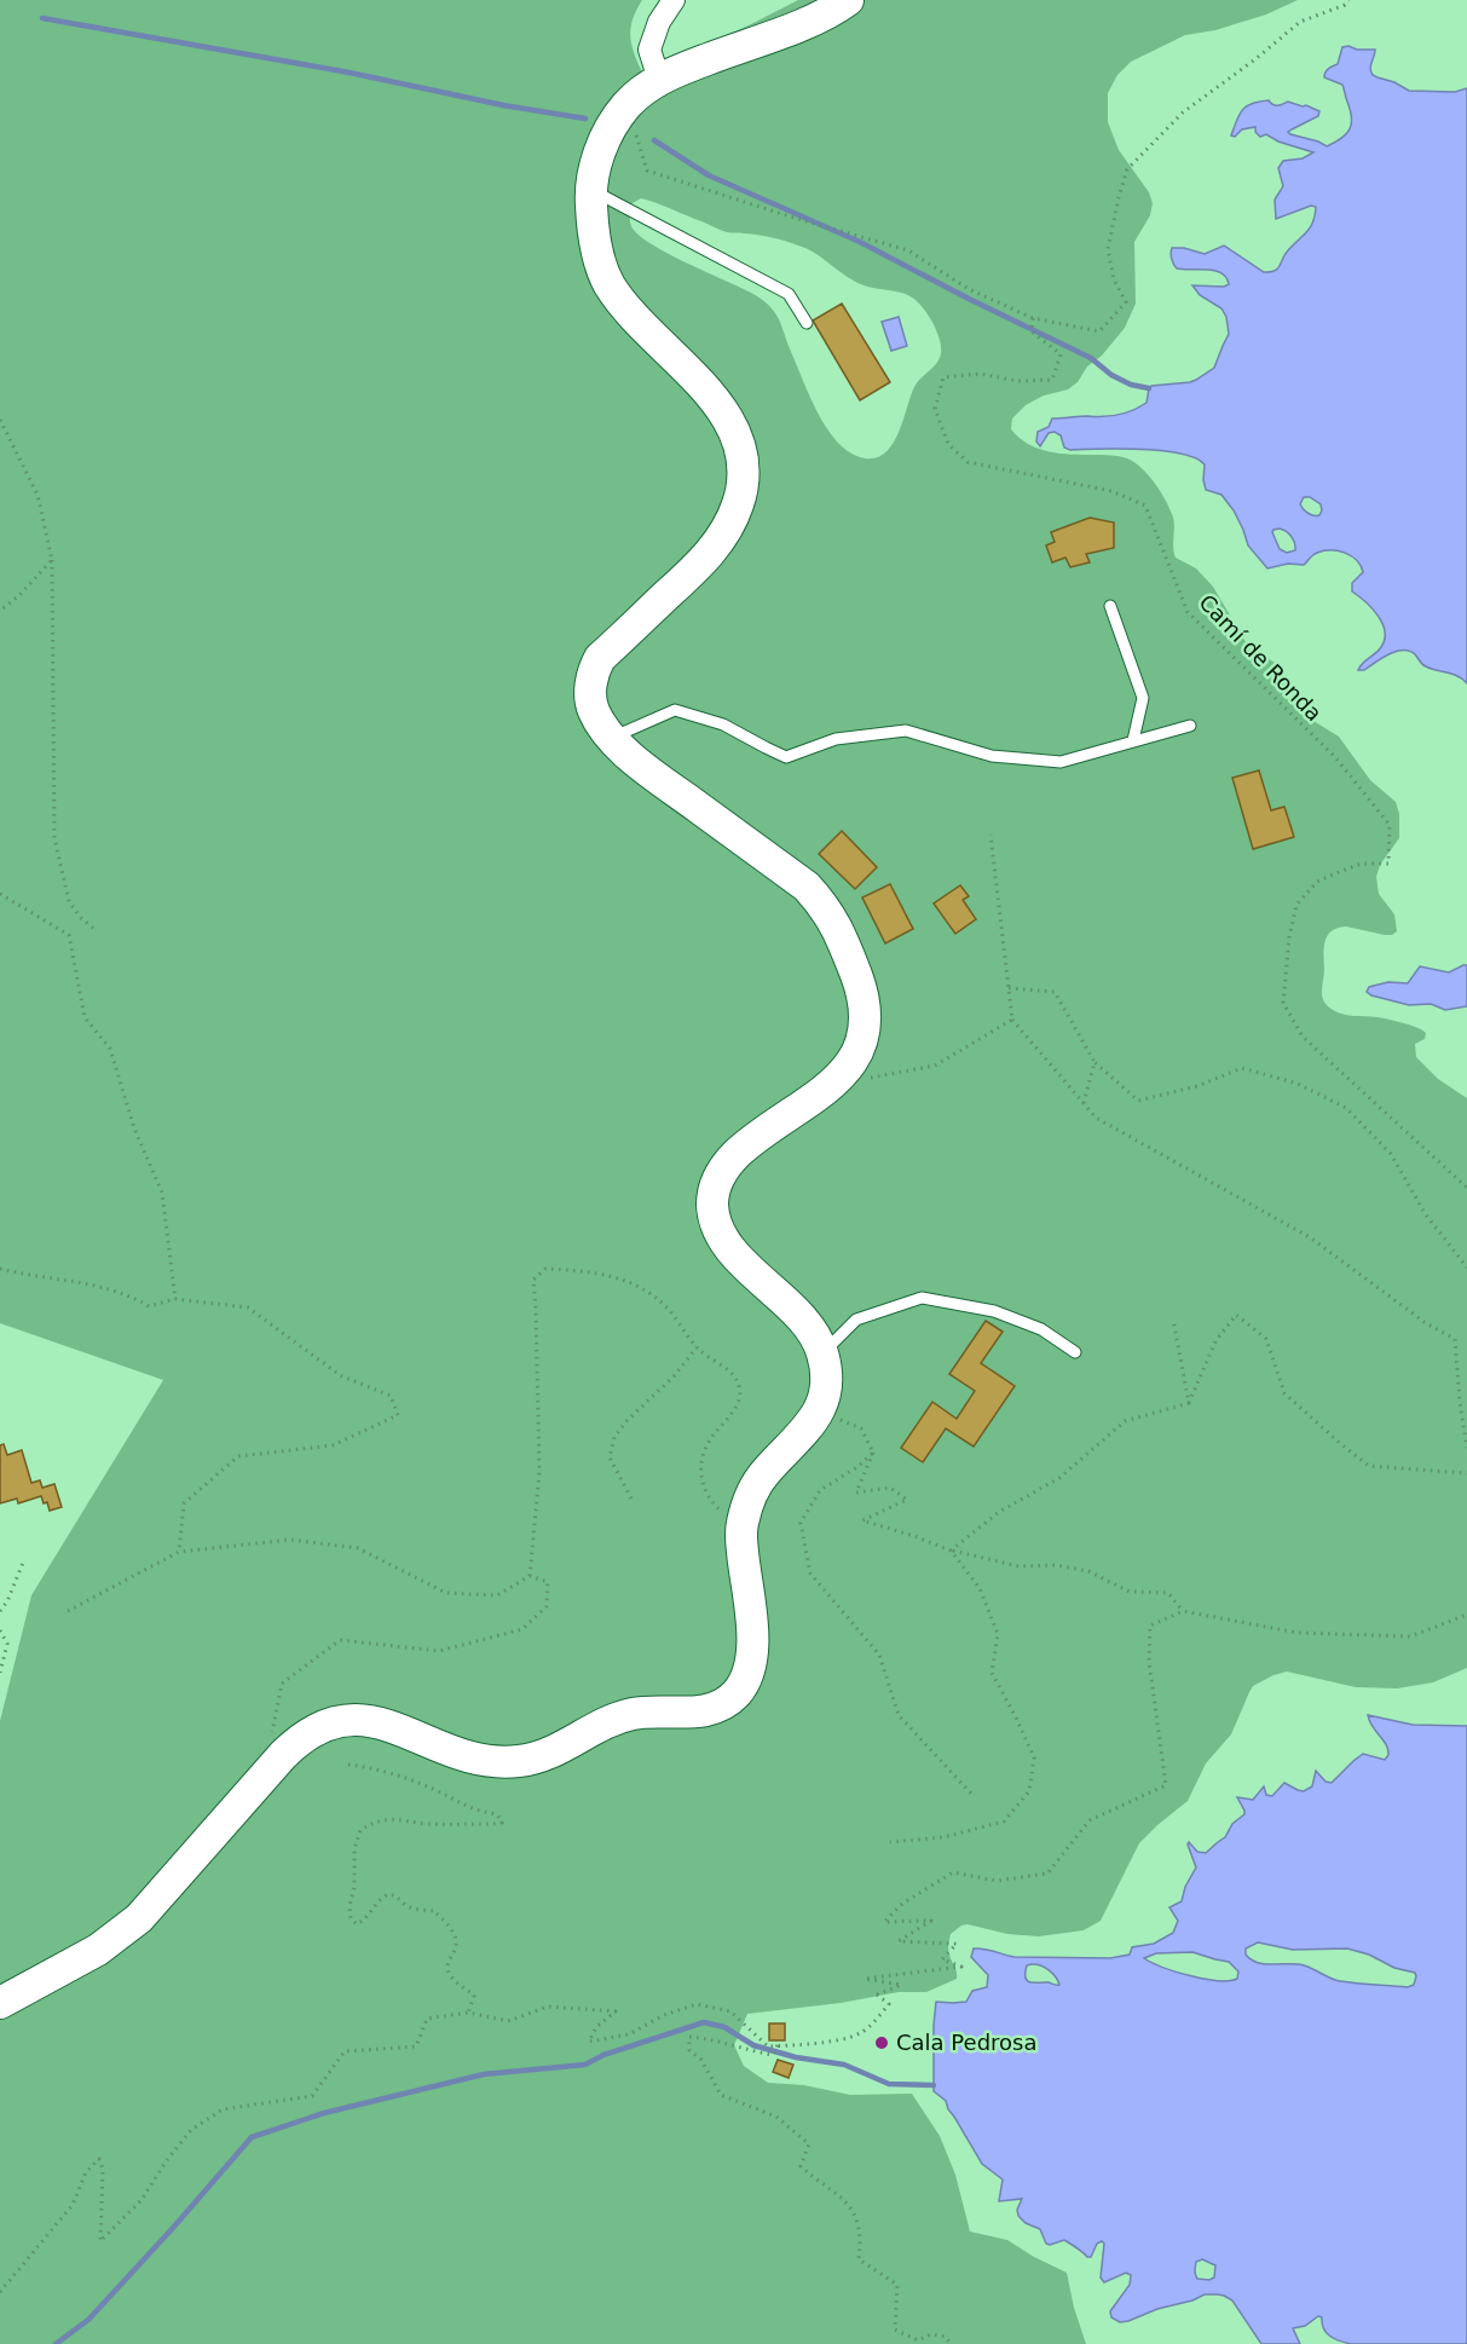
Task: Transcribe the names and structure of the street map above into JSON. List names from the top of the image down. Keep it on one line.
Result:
{"streets":{"path":["Camí de Ronda"]},"places":["Cala Pedrosa"]}
